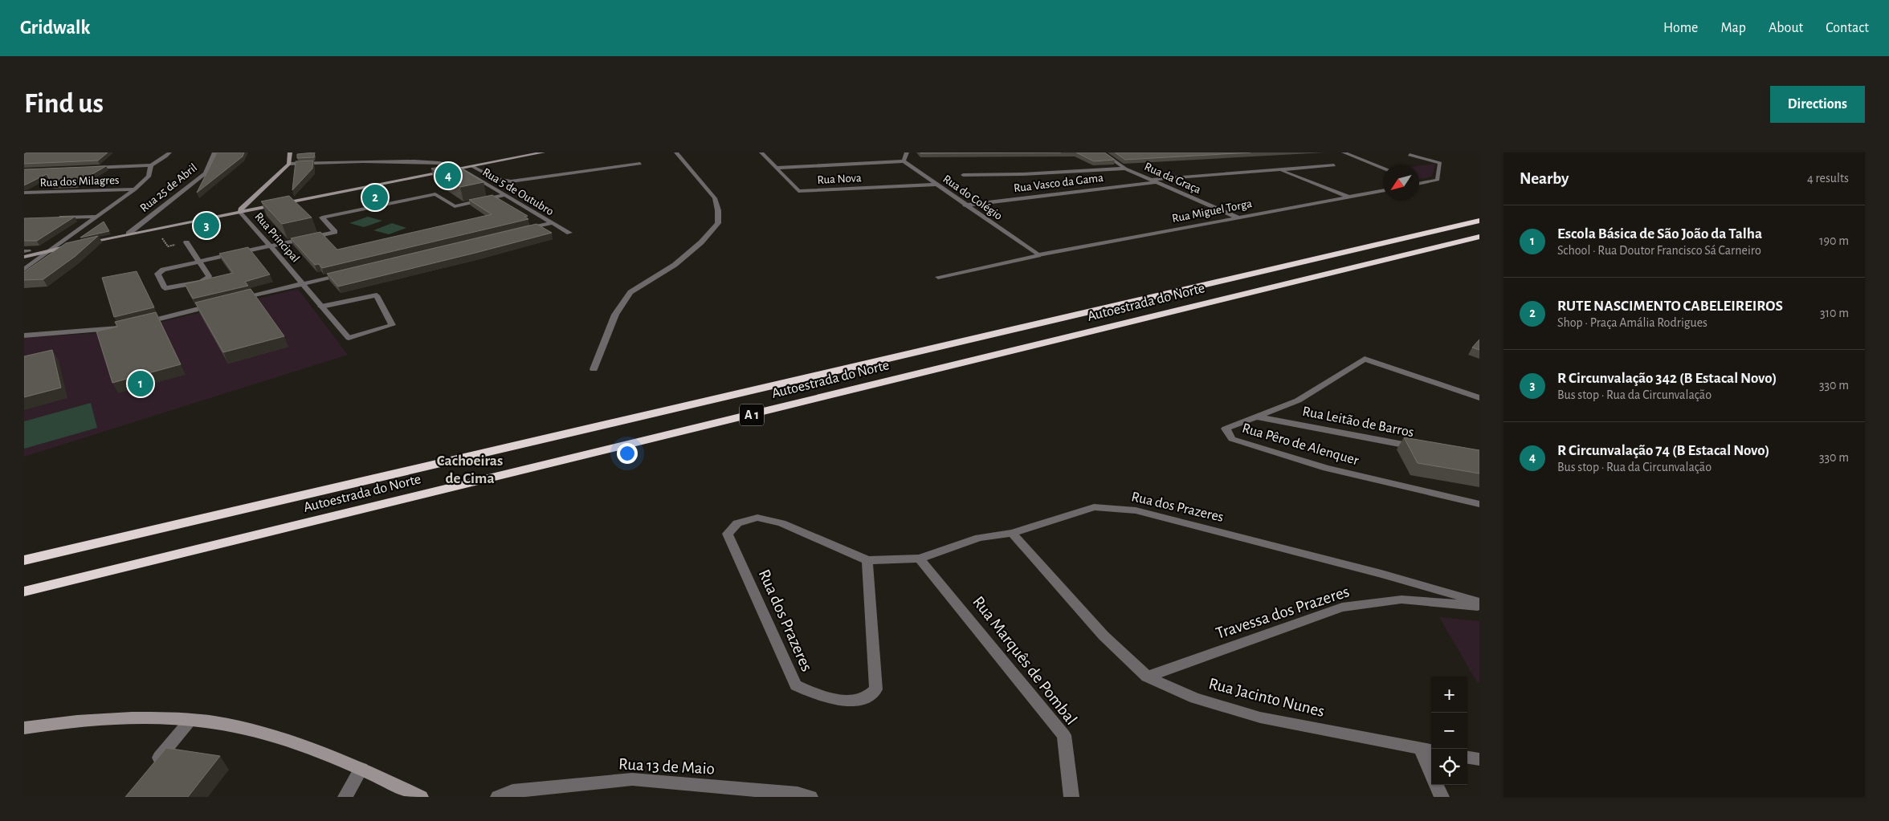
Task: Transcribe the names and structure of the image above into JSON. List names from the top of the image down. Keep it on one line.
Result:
{"streets":{"highway":["Autoestrada do Norte","A 1"],"street":["Rua da Graça","Rua Nova","Rua dos Milagres","Rua Vasco da Gama","Rua 25 de Abril","Rua 5 de Outubro","Rua do Colégio","Rua Miguel Torga","Rua Principal","Rua Leitão de Barros","Rua Pêro de Alenquer","Rua dos Prazeres","Travessa dos Prazeres","Rua Marquês de Pombal","Rua Jacinto Nunes","Rua 13 de Maio"]},"crossings":[["Rua da Graça","Rua Vasco da Gama"],["Rua da Graça","Rua Miguel Torga"],["Rua Nova","Rua do Colégio"],["Rua Vasco da Gama","Rua do Colégio"],["Rua 5 de Outubro","Rua Principal"],["Rua do Colégio","Rua Miguel Torga"],["Rua Leitão de Barros","Rua Pêro de Alenquer"],["Rua dos Prazeres","Rua Marquês de Pombal"],["Rua dos Prazeres","Rua Jacinto Nunes"],["Travessa dos Prazeres","Rua Jacinto Nunes"]],"districts":["Cachoeiras de Cima"],"north":"bottom left","page":{"header":"Gridwalk","nav":["Home","Map","About","Contact"],"buttons":"Directions","title":"Find us","heading":["Nearby","4 results"],"pins":["4","2","3","1"],"list":[{"mark":"1","name":"Escola Básica de São João da Talha","note":"School · Rua Doutor Francisco Sá Carneiro","value":"190 m"},{"mark":"2","name":"RUTE NASCIMENTO CABELEIREIROS","note":"Shop · Praça Amália Rodrigues","value":"310 m"},{"mark":"3","name":"R Circunvalação 342 (B Estacal Novo)","note":"Bus stop · Rua da Circunvalação","value":"330 m"},{"mark":"4","name":"R Circunvalação 74 (B Estacal Novo)","note":"Bus stop · Rua da Circunvalação","value":"330 m"}],"map_buttons":["+","−"]}}
